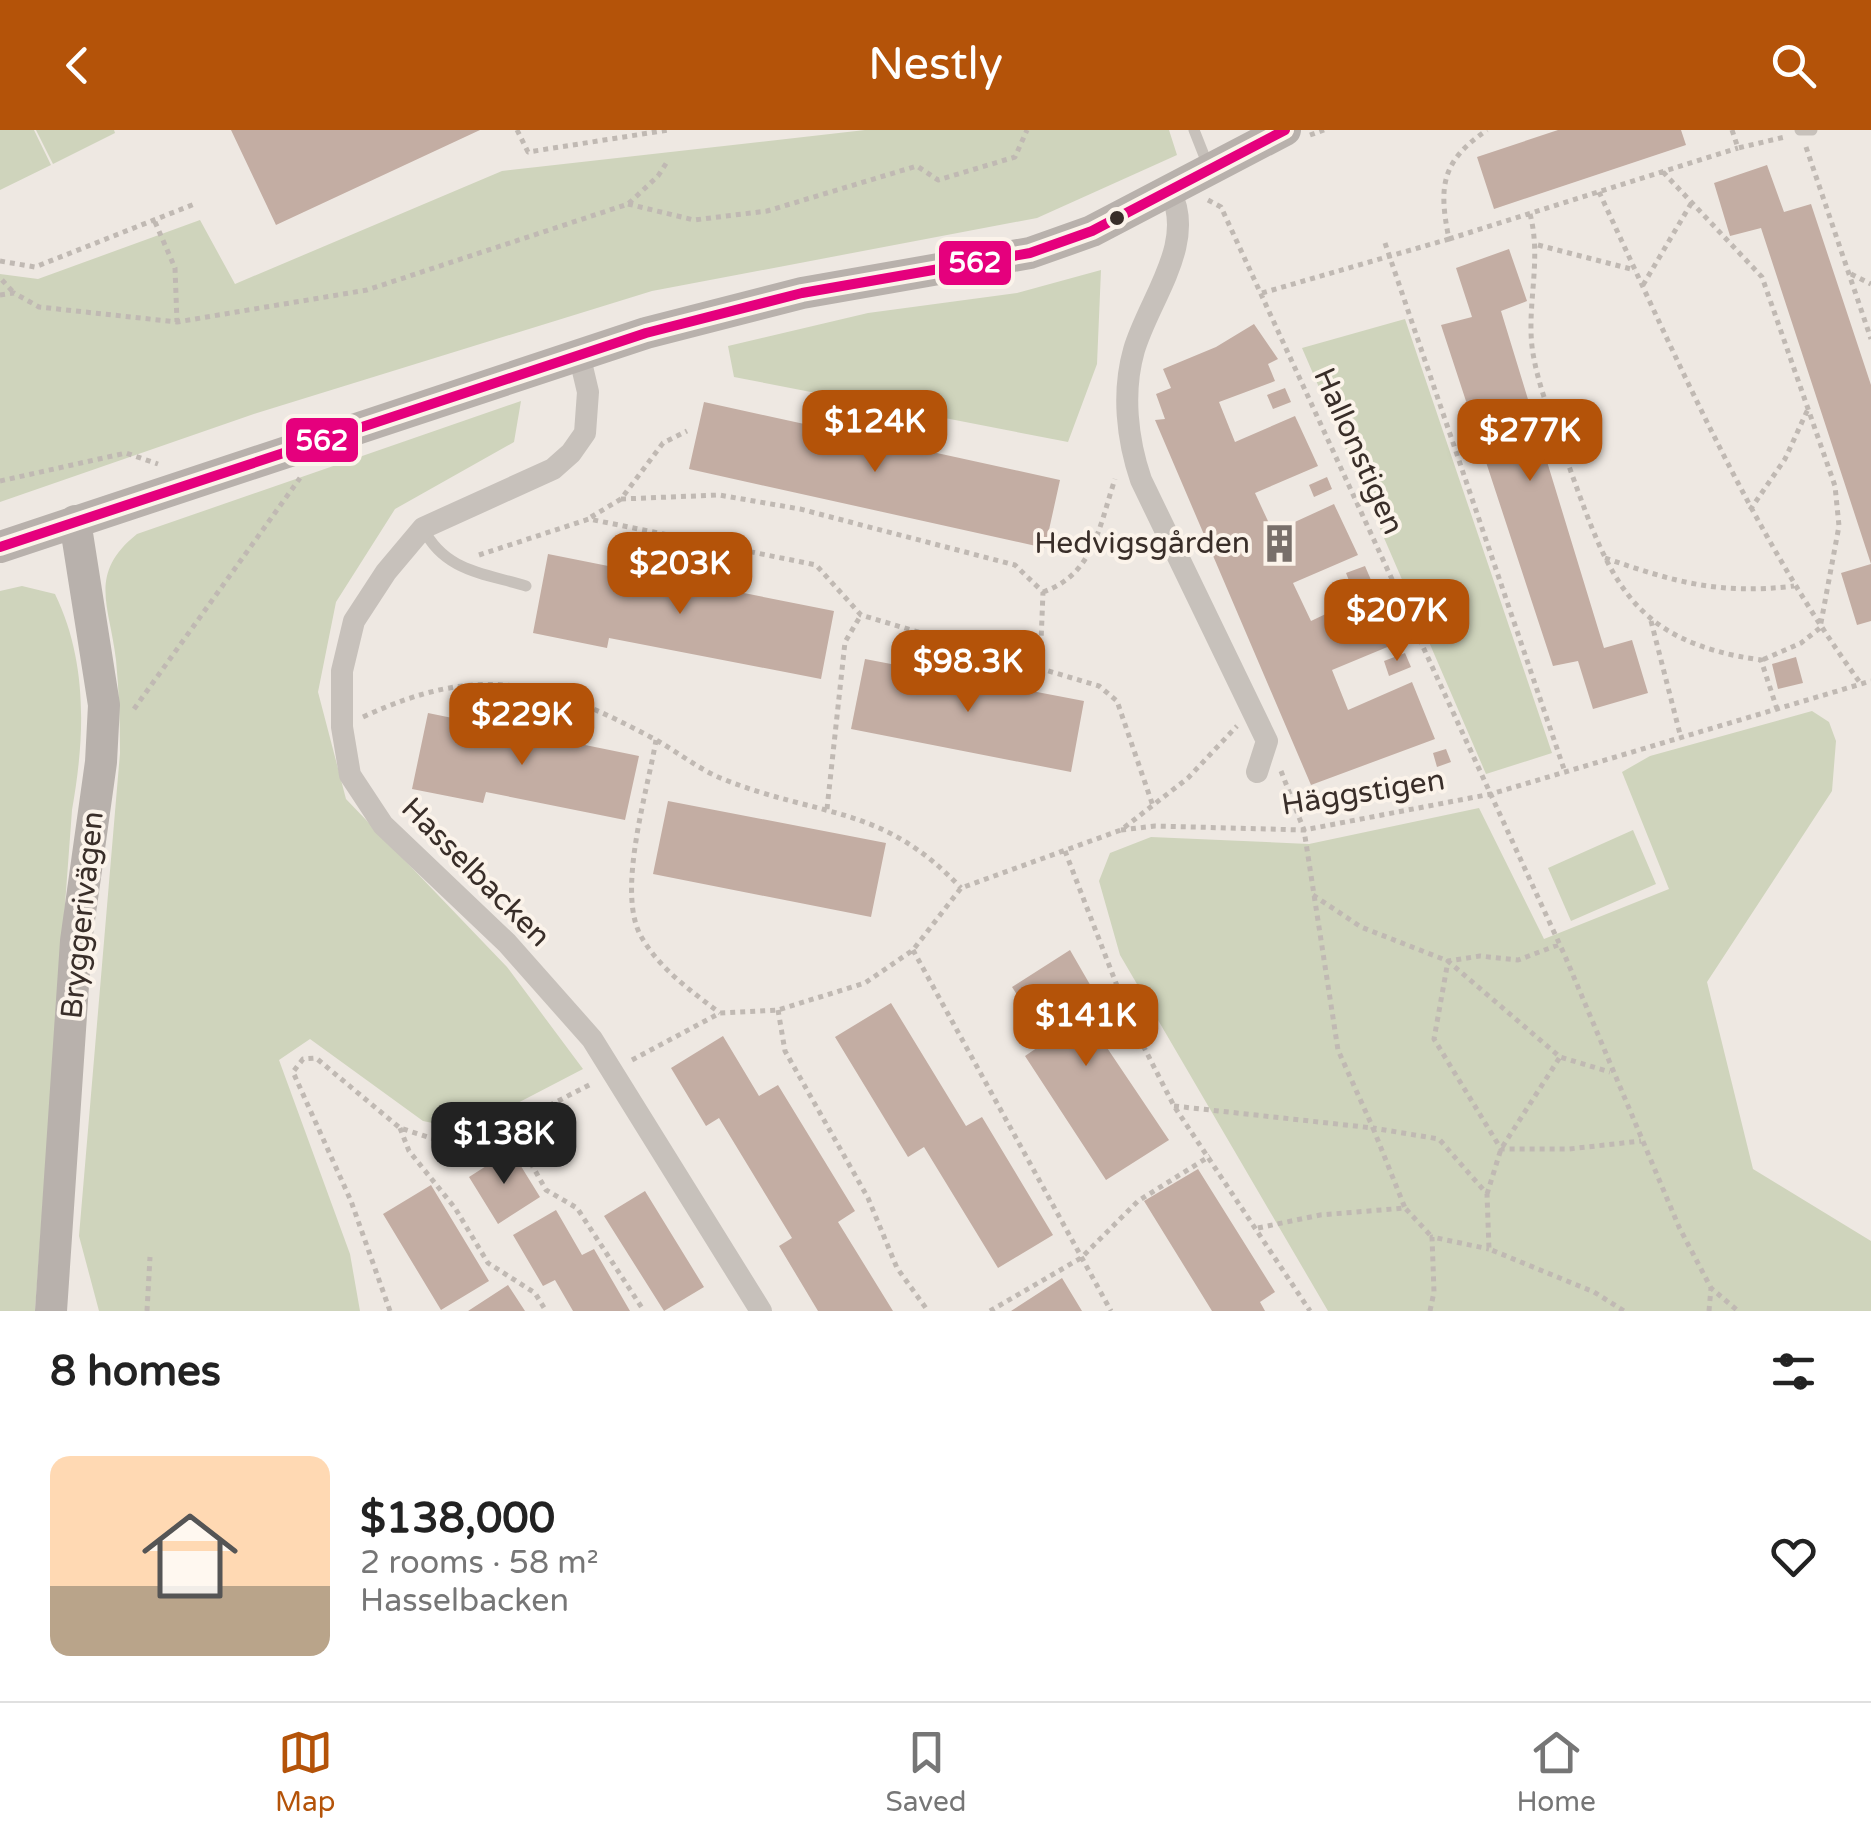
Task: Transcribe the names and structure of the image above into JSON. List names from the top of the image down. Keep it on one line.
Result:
{"streets":{"street":["Hasselbacken","Bryggerivägen"],"path":["Hallonstigen","Häggstigen"]},"crossings":[["Hallonstigen","Häggstigen"]],"places":{"building":["Hedvigsgården"]},"lines":["transit line 562"],"page":{"header":"Nestly","price":["$124K","$277K","$203K","$207K","$98.3K","$229K","$141K","$138K"],"heading":"8 homes","list":[{"name":"$138,000","note":"2 rooms · 58 m² · Hasselbacken"}],"tabs":["Map","Saved","Home"]}}
